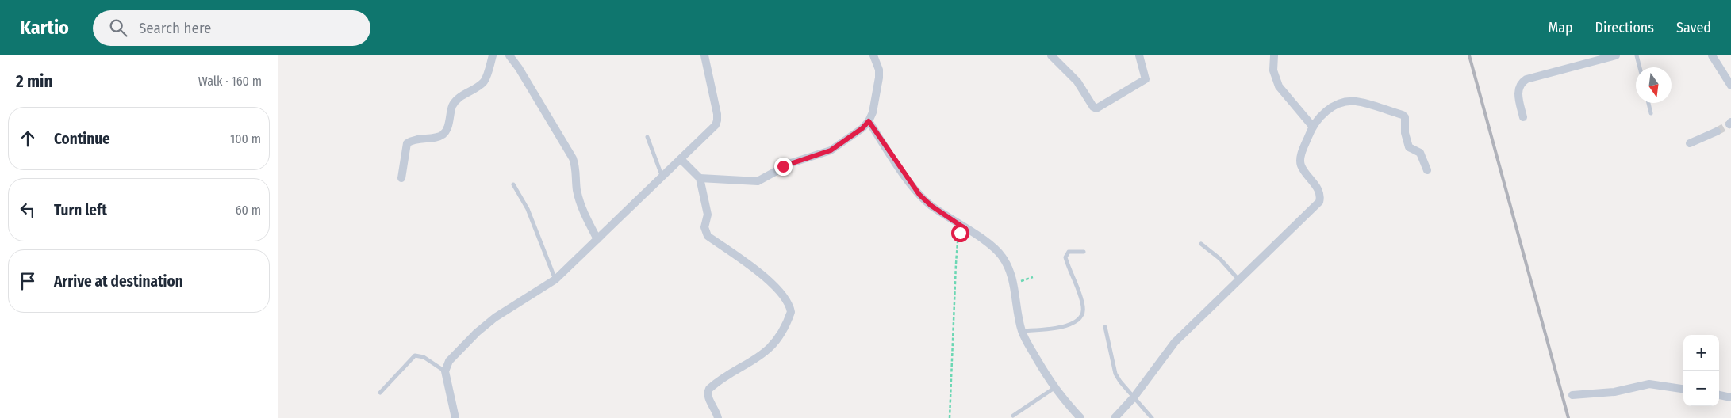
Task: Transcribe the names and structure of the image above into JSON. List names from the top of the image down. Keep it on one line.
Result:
{"north":"bottom","page":{"header":"Kartio","search":"Search here","nav":["Map","Directions","Saved"],"heading":["2 min","Walk · 160 m"],"list":[["Continue","100 m"],["Turn left","60 m"],"Arrive at destination"],"map_buttons":["+","−"]}}
